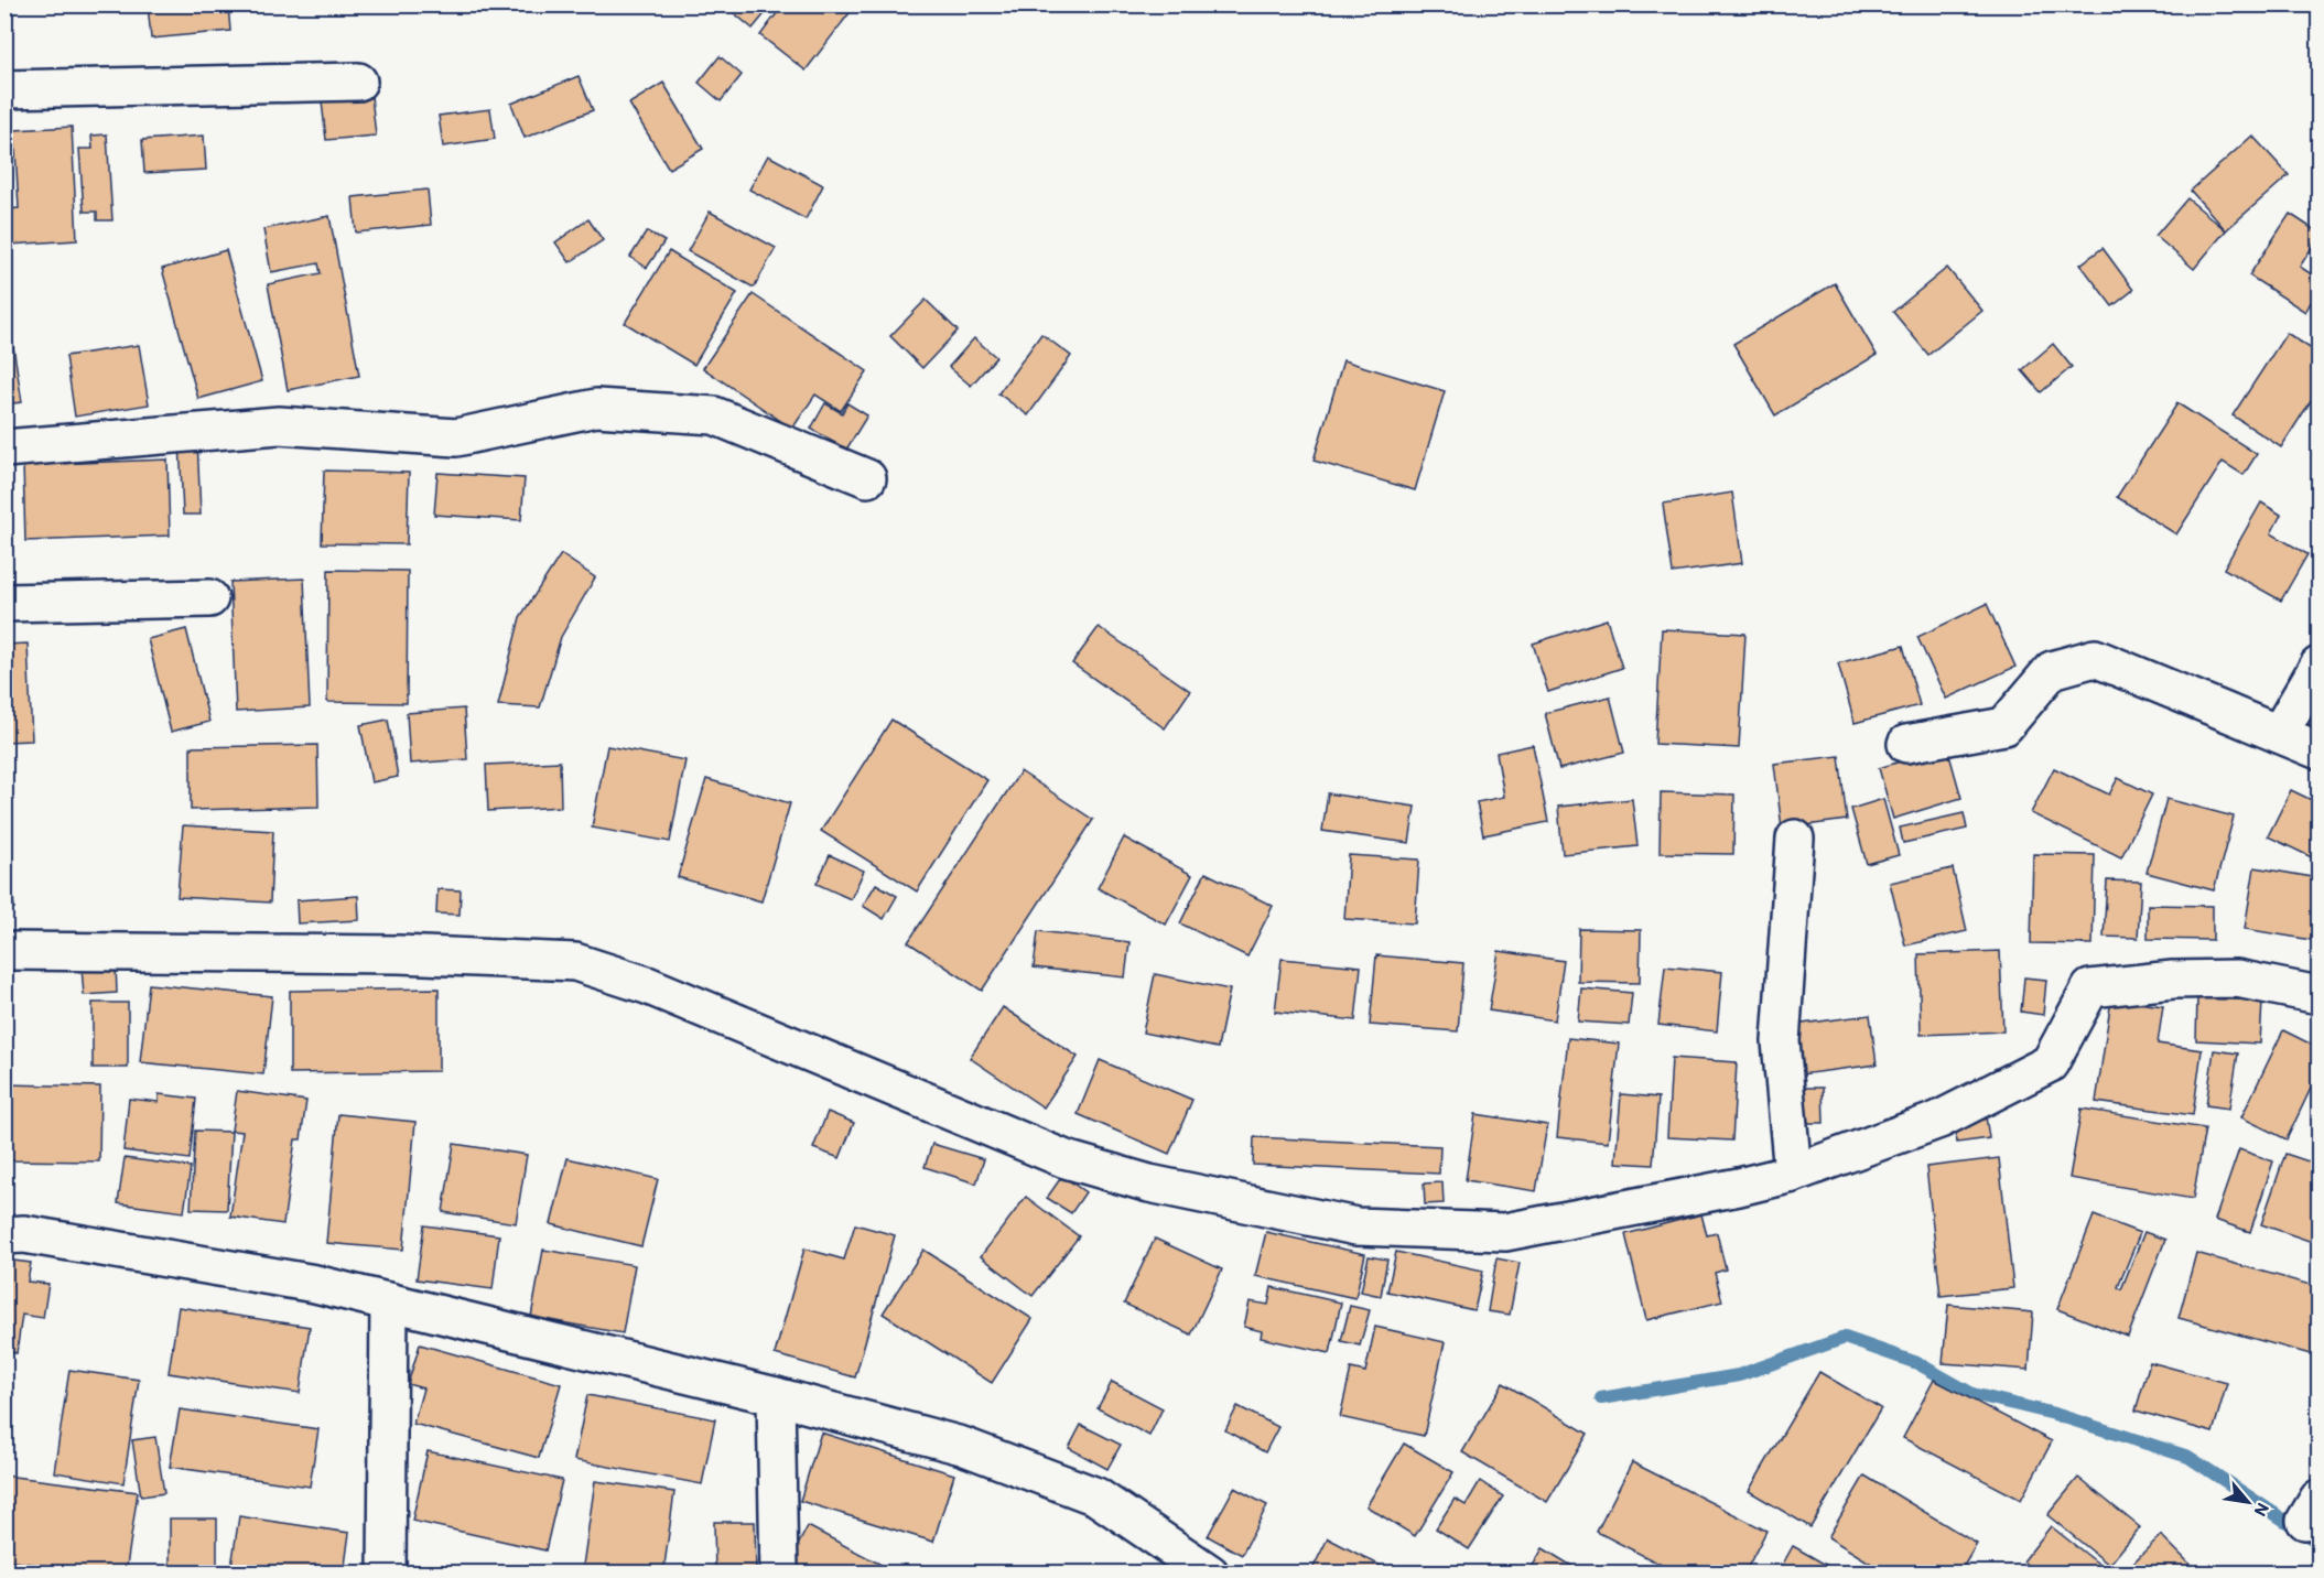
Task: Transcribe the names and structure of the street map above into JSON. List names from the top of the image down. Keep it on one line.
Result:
{"north":"bottom right"}
